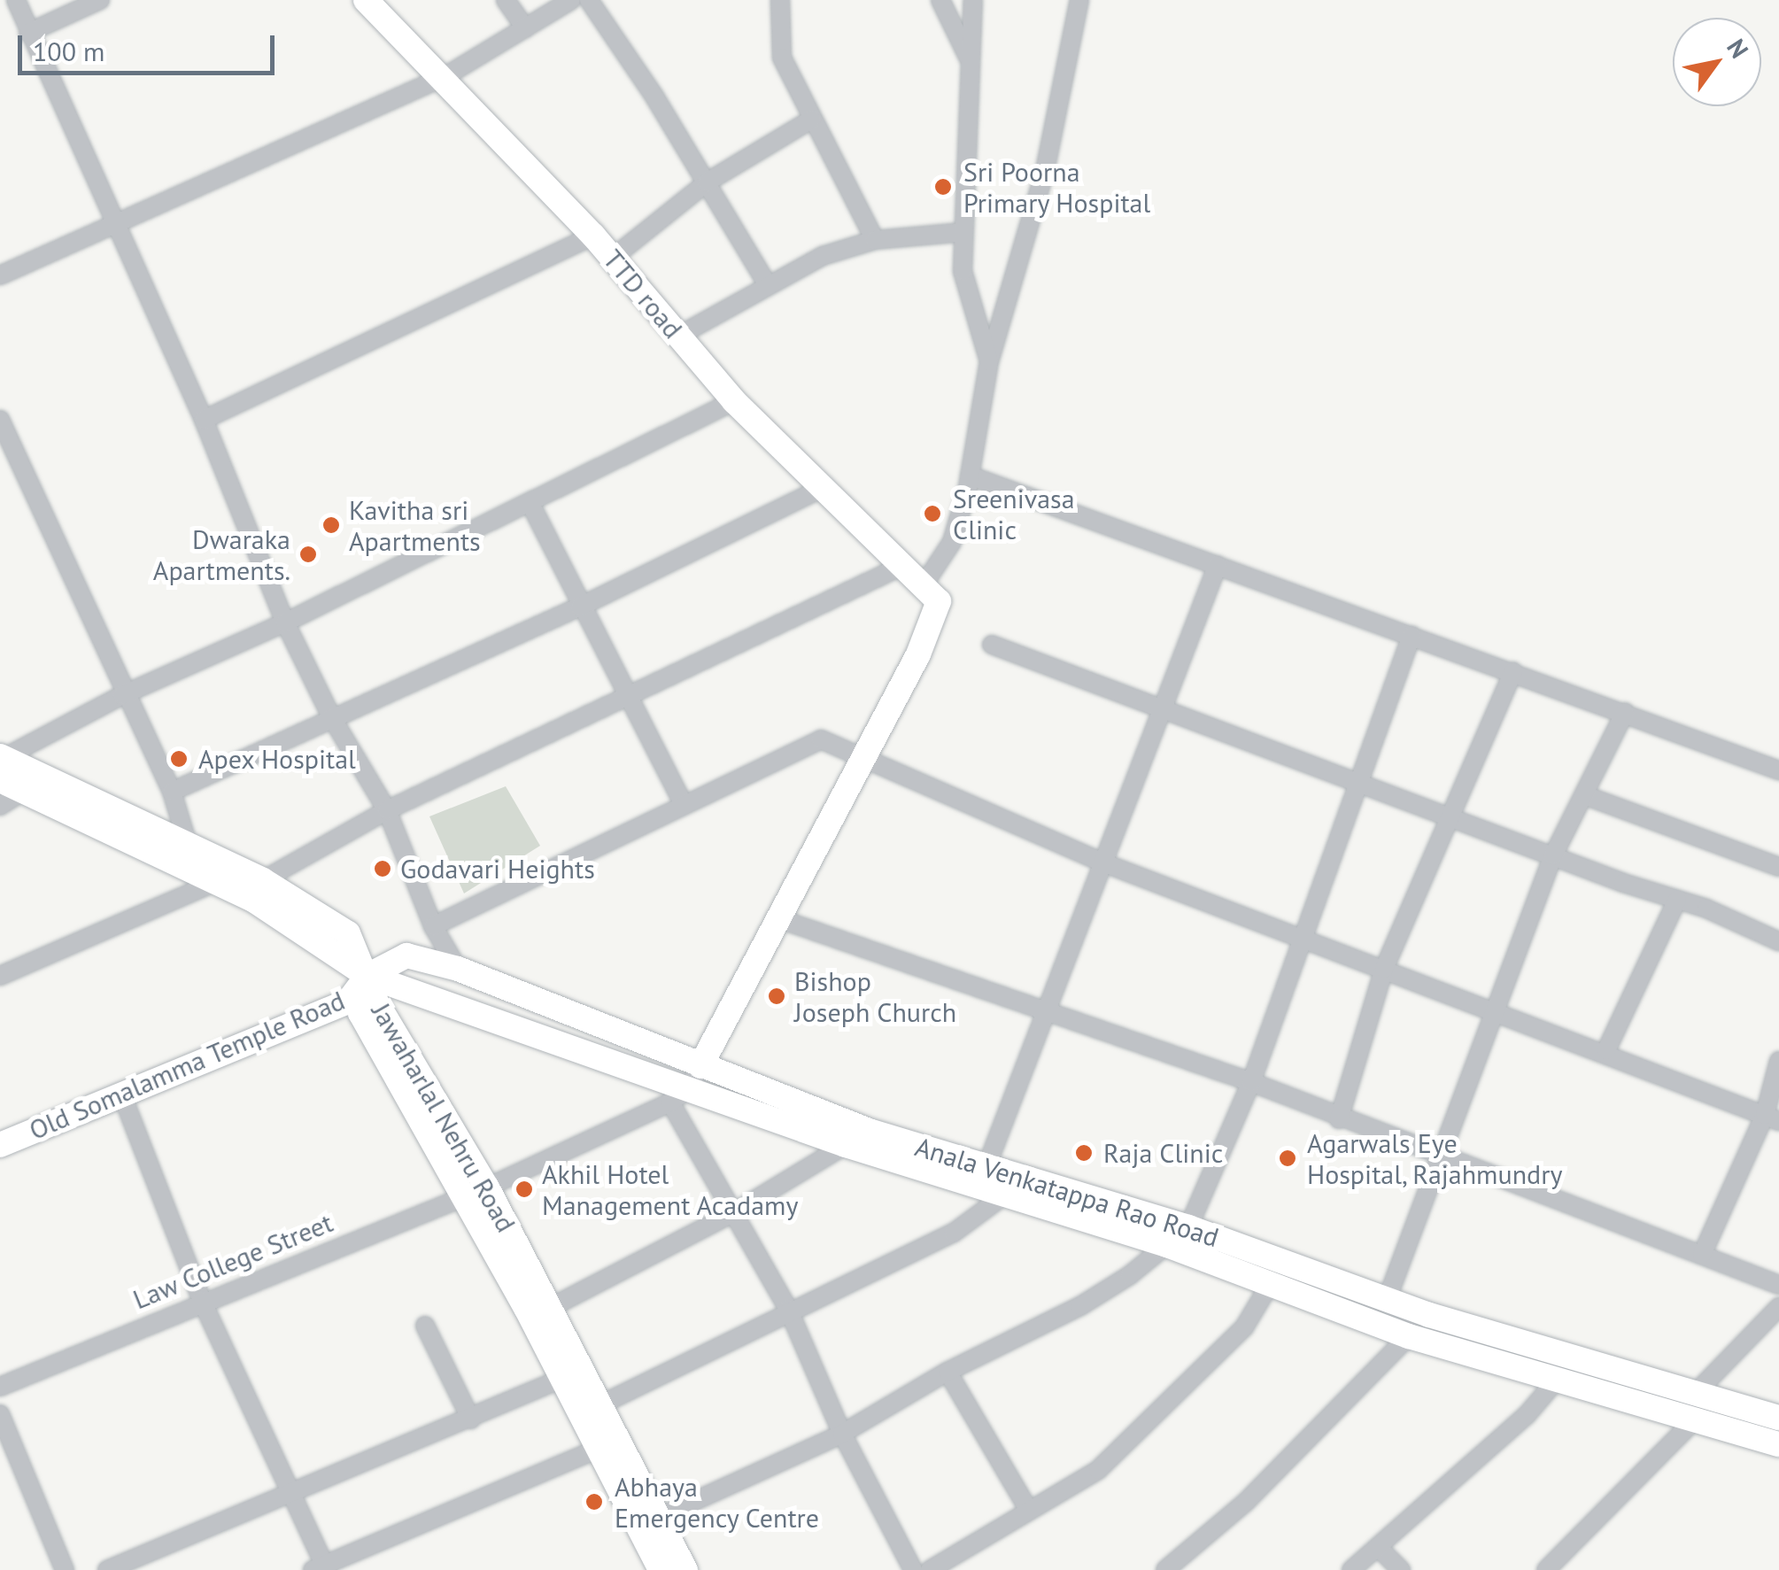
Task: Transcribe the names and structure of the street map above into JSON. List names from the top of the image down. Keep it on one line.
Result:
{"streets":{"main road":["TTD road","Old Somalamma Temple Road","Jawaharlal Nehru Road","Anala Venkatappa Rao Road"],"street":["Law College Street"]},"crossings":[["Old Somalamma Temple Road","Jawaharlal Nehru Road"],["Old Somalamma Temple Road","Anala Venkatappa Rao Road"],["Jawaharlal Nehru Road","Anala Venkatappa Rao Road"],["Jawaharlal Nehru Road","Law College Street"],["Anala Venkatappa Rao Road","Law College Street"]],"places":["Sri Poorna Primary Hospital","Sreenivasa Clinic","Kavitha sri Apartments","Dwaraka Apartments.","Apex Hospital","Godavari Heights","Bishop Joseph Church","Raja Clinic","Agarwals Eye Hospital, Rajahmundry","Akhil Hotel Management Acadamy","Abhaya Emergency Centre"],"scale_bar":"100 m","north":"top right"}
